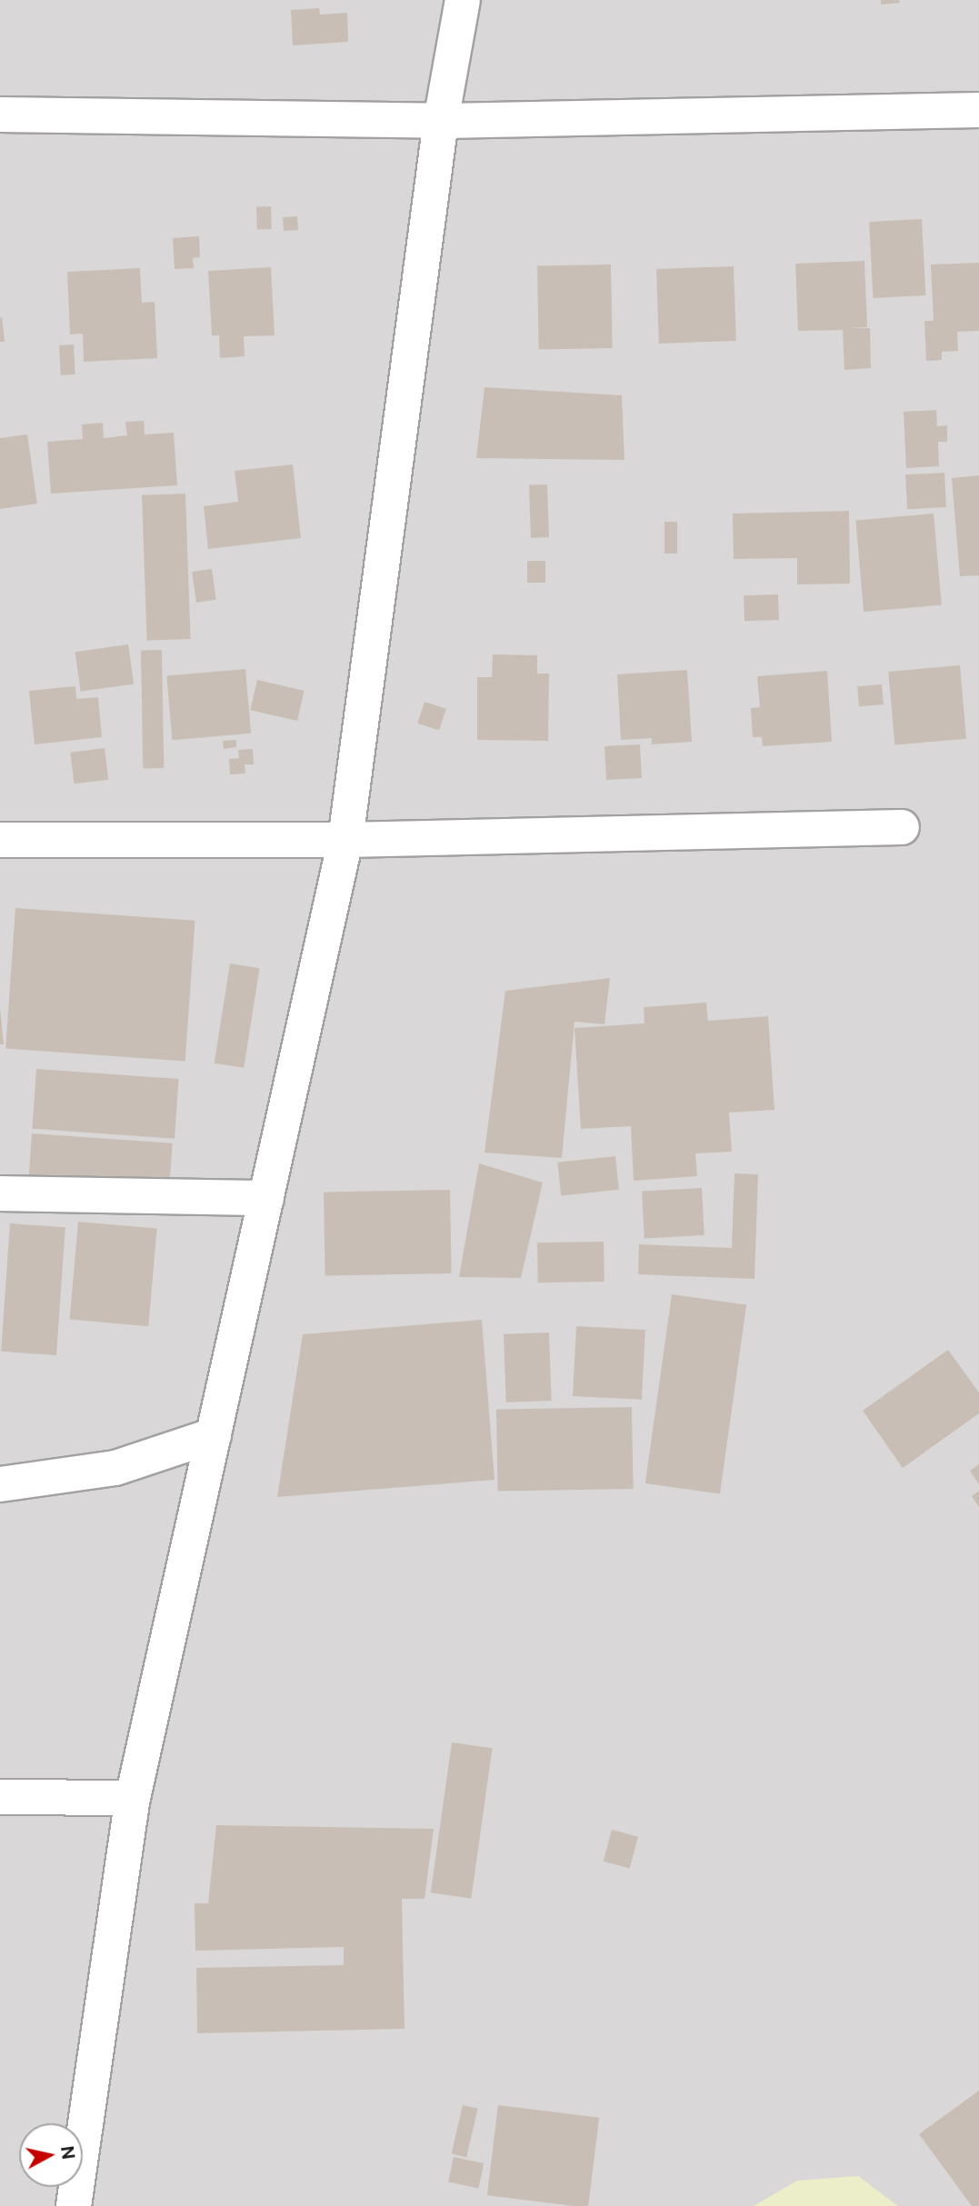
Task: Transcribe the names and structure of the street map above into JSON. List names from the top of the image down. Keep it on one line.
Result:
{"north":"right"}
